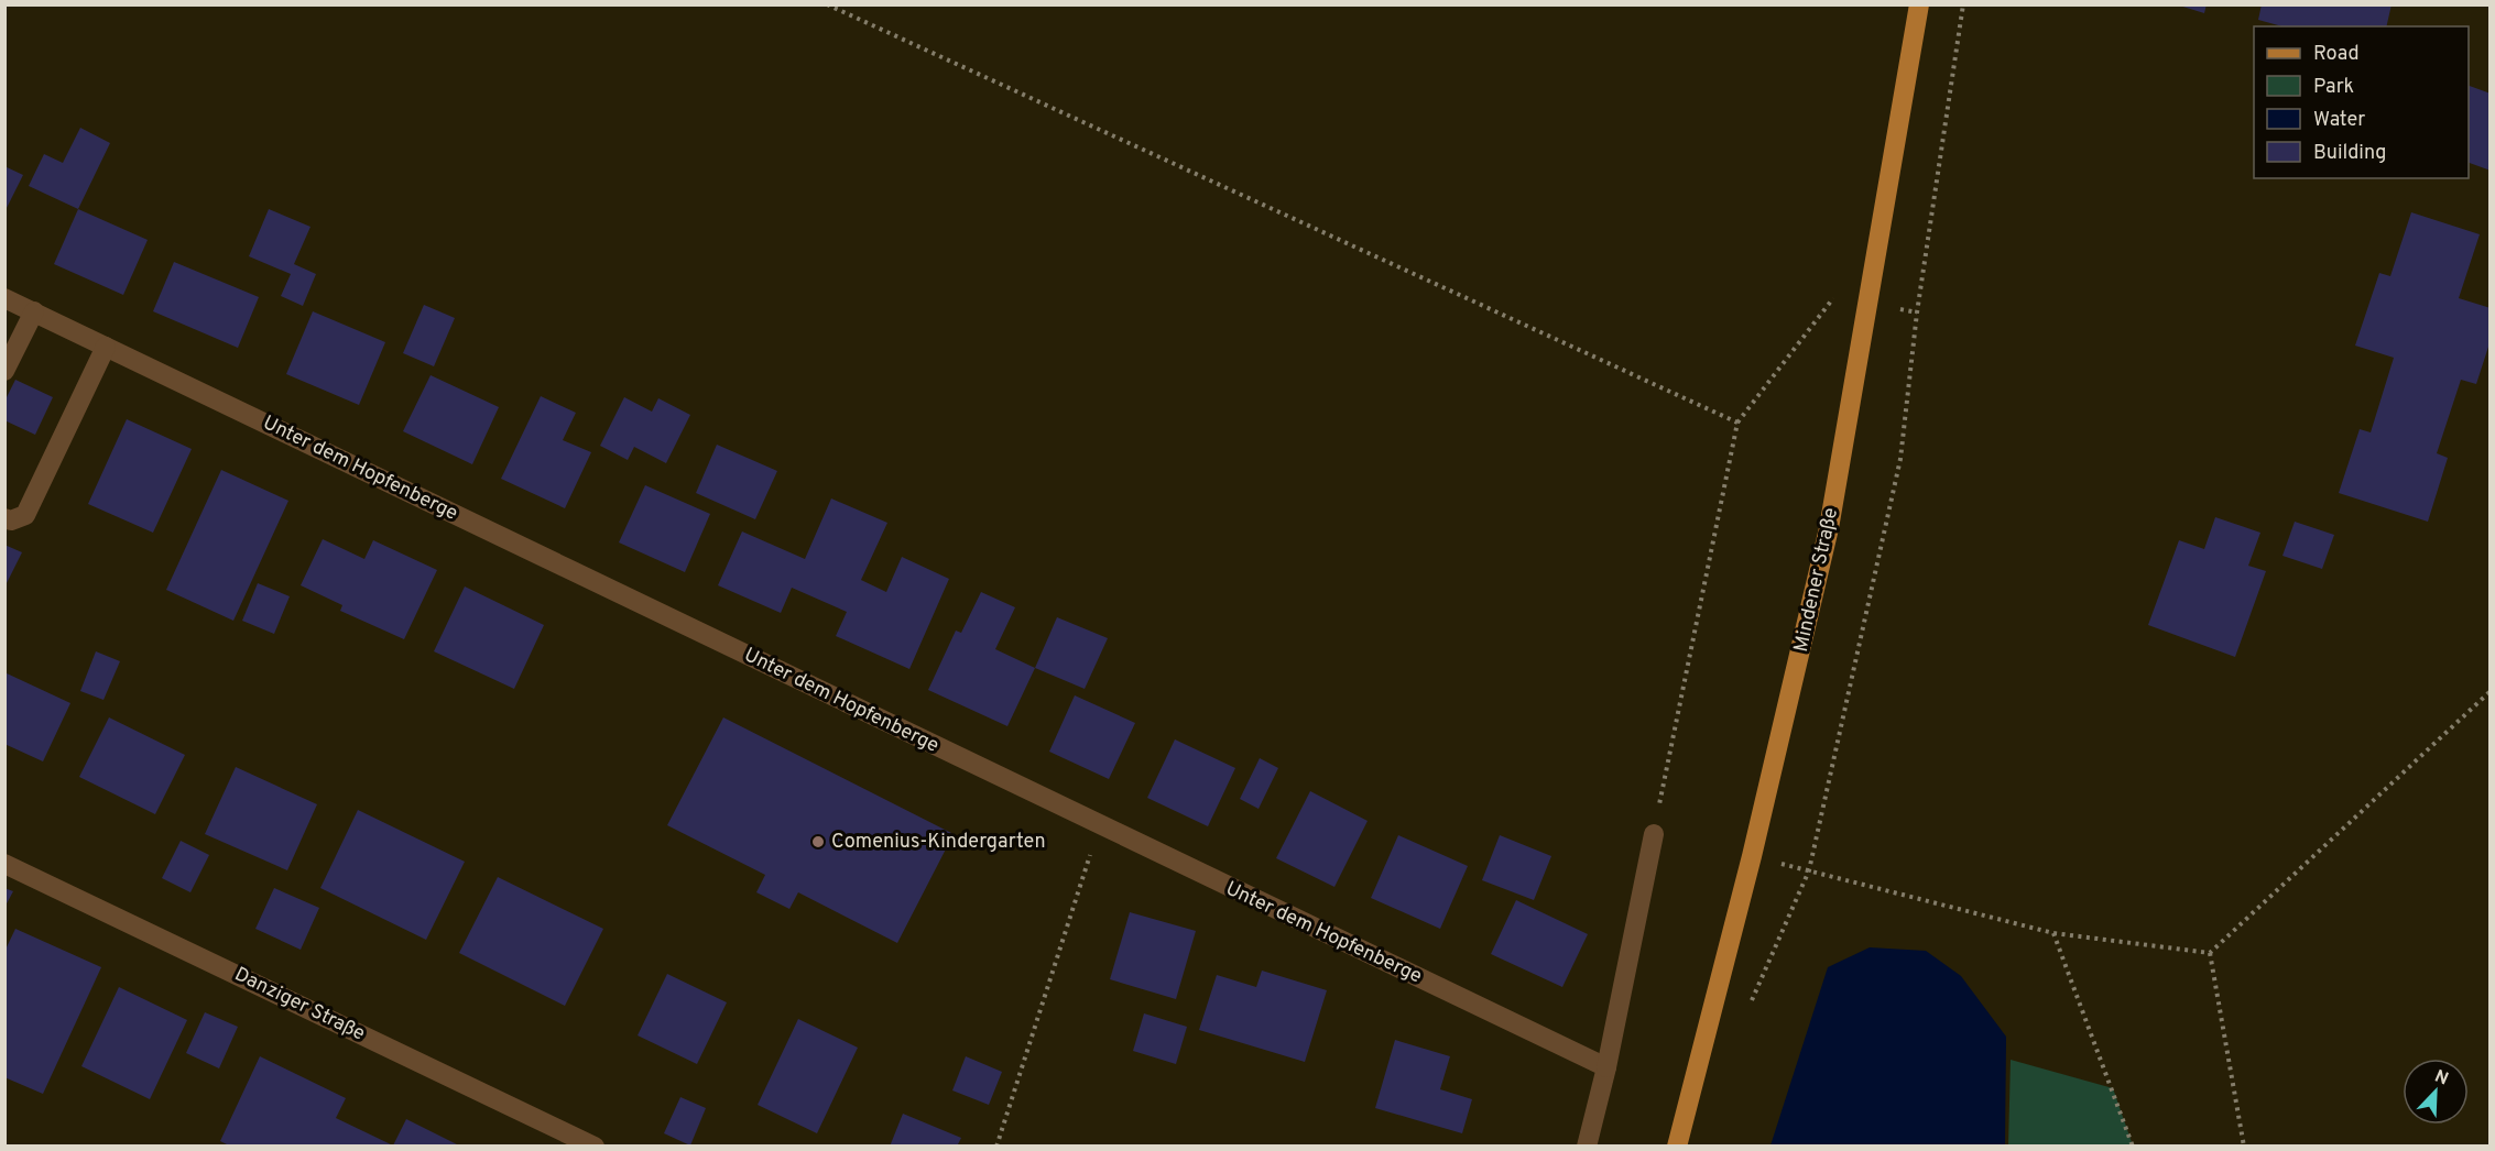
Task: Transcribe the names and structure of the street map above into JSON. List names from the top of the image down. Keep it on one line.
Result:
{"streets":{"main road":["Mindener Straße"],"street":["Unter dem Hopfenberge","Danziger Straße"]},"places":["Comenius-Kindergarten"],"legend":["Road","Park","Water","Building"],"north":"top right"}
